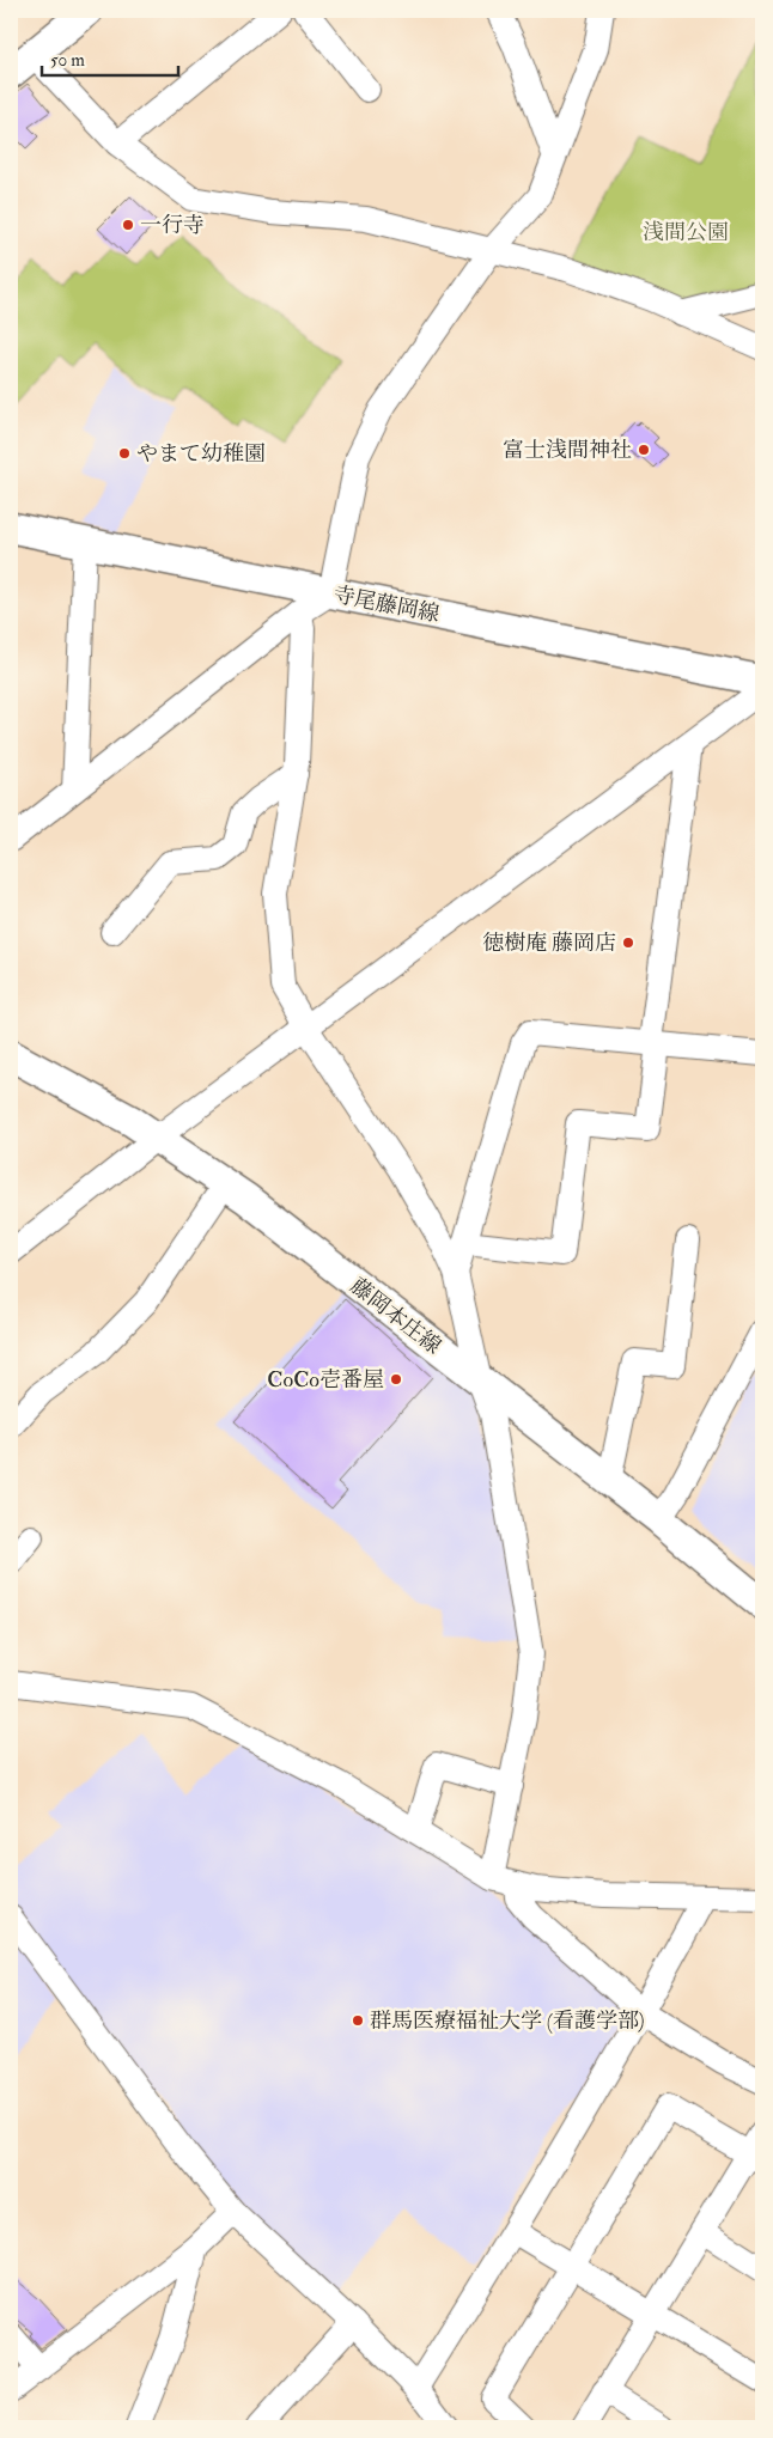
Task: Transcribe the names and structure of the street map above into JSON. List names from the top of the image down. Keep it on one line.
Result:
{"streets":{"main road":["寺尾藤岡線","藤岡本庄線"]},"parks":["浅間公園"],"places":["一行寺","富士浅間神社","やまて幼稚園","徳樹庵 藤岡店","CoCo壱番屋","群馬医療福祉大学 (看護学部)"],"scale_bar":"50 m"}
